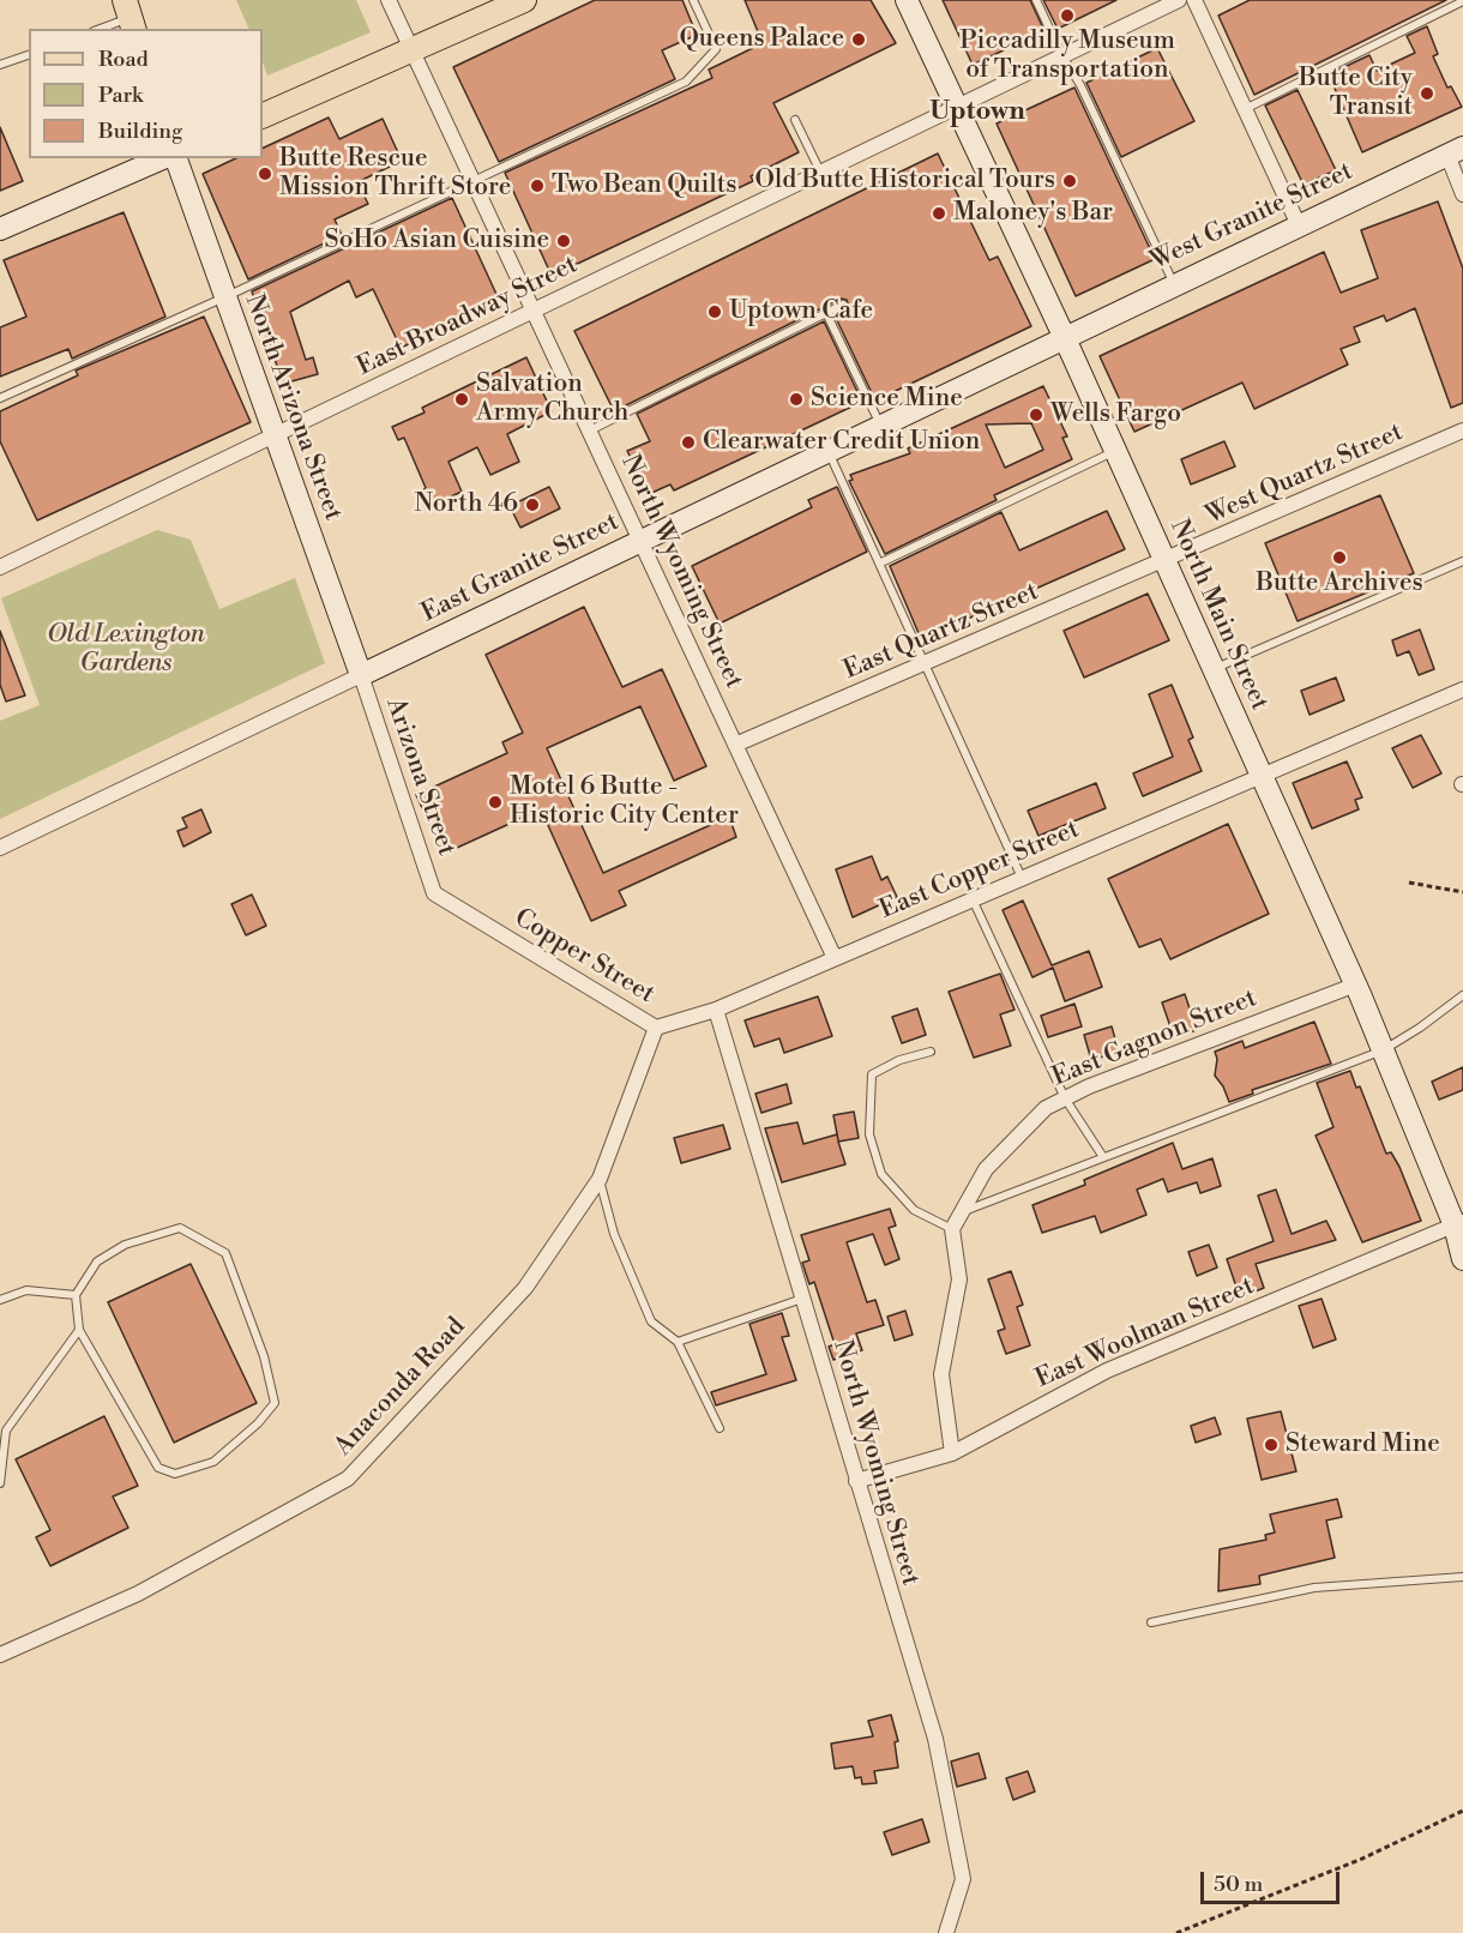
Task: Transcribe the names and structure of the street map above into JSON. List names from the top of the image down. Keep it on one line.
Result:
{"streets":{"street":["West Granite Street","East Broadway Street","North Arizona Street","West Quartz Street","East Granite Street","North Wyoming Street","North Main Street","East Quartz Street","Arizona Street","East Copper Street","Copper Street","East Gagnon Street","East Woolman Street","Anaconda Road"]},"crossings":[["West Granite Street","East Granite Street"],["West Granite Street","North Main Street"],["East Broadway Street","North Arizona Street"],["East Broadway Street","North Wyoming Street"],["East Broadway Street","North Main Street"],["North Arizona Street","East Granite Street"],["North Arizona Street","Arizona Street"],["West Quartz Street","North Main Street"],["West Quartz Street","East Quartz Street"],["East Granite Street","North Wyoming Street"],["East Granite Street","North Main Street"],["East Granite Street","Arizona Street"],["North Wyoming Street","East Quartz Street"],["North Wyoming Street","East Copper Street"],["North Wyoming Street","Copper Street"],["North Wyoming Street","East Woolman Street"],["North Main Street","East Quartz Street"],["North Main Street","East Copper Street"],["North Main Street","East Gagnon Street"],["North Main Street","East Woolman Street"],["Arizona Street","Copper Street"],["East Copper Street","Copper Street"],["Copper Street","Anaconda Road"]],"districts":["Uptown"],"parks":["Old Lexington Gardens"],"places":["Piccadilly Museum of Transportation","Queens Palace","Butte City Transit","Butte Rescue Mission Thrift Store","Old Butte Historical Tours","Two Bean Quilts","Maloney's Bar","SoHo Asian Cuisine","Uptown Cafe","Salvation Army Church","Science Mine","Wells Fargo","Clearwater Credit Union","North 46","Butte Archives","Motel 6 Butte - Historic City Center","Steward Mine"],"legend":["Road","Park","Building"],"scale_bar":"50 m"}
